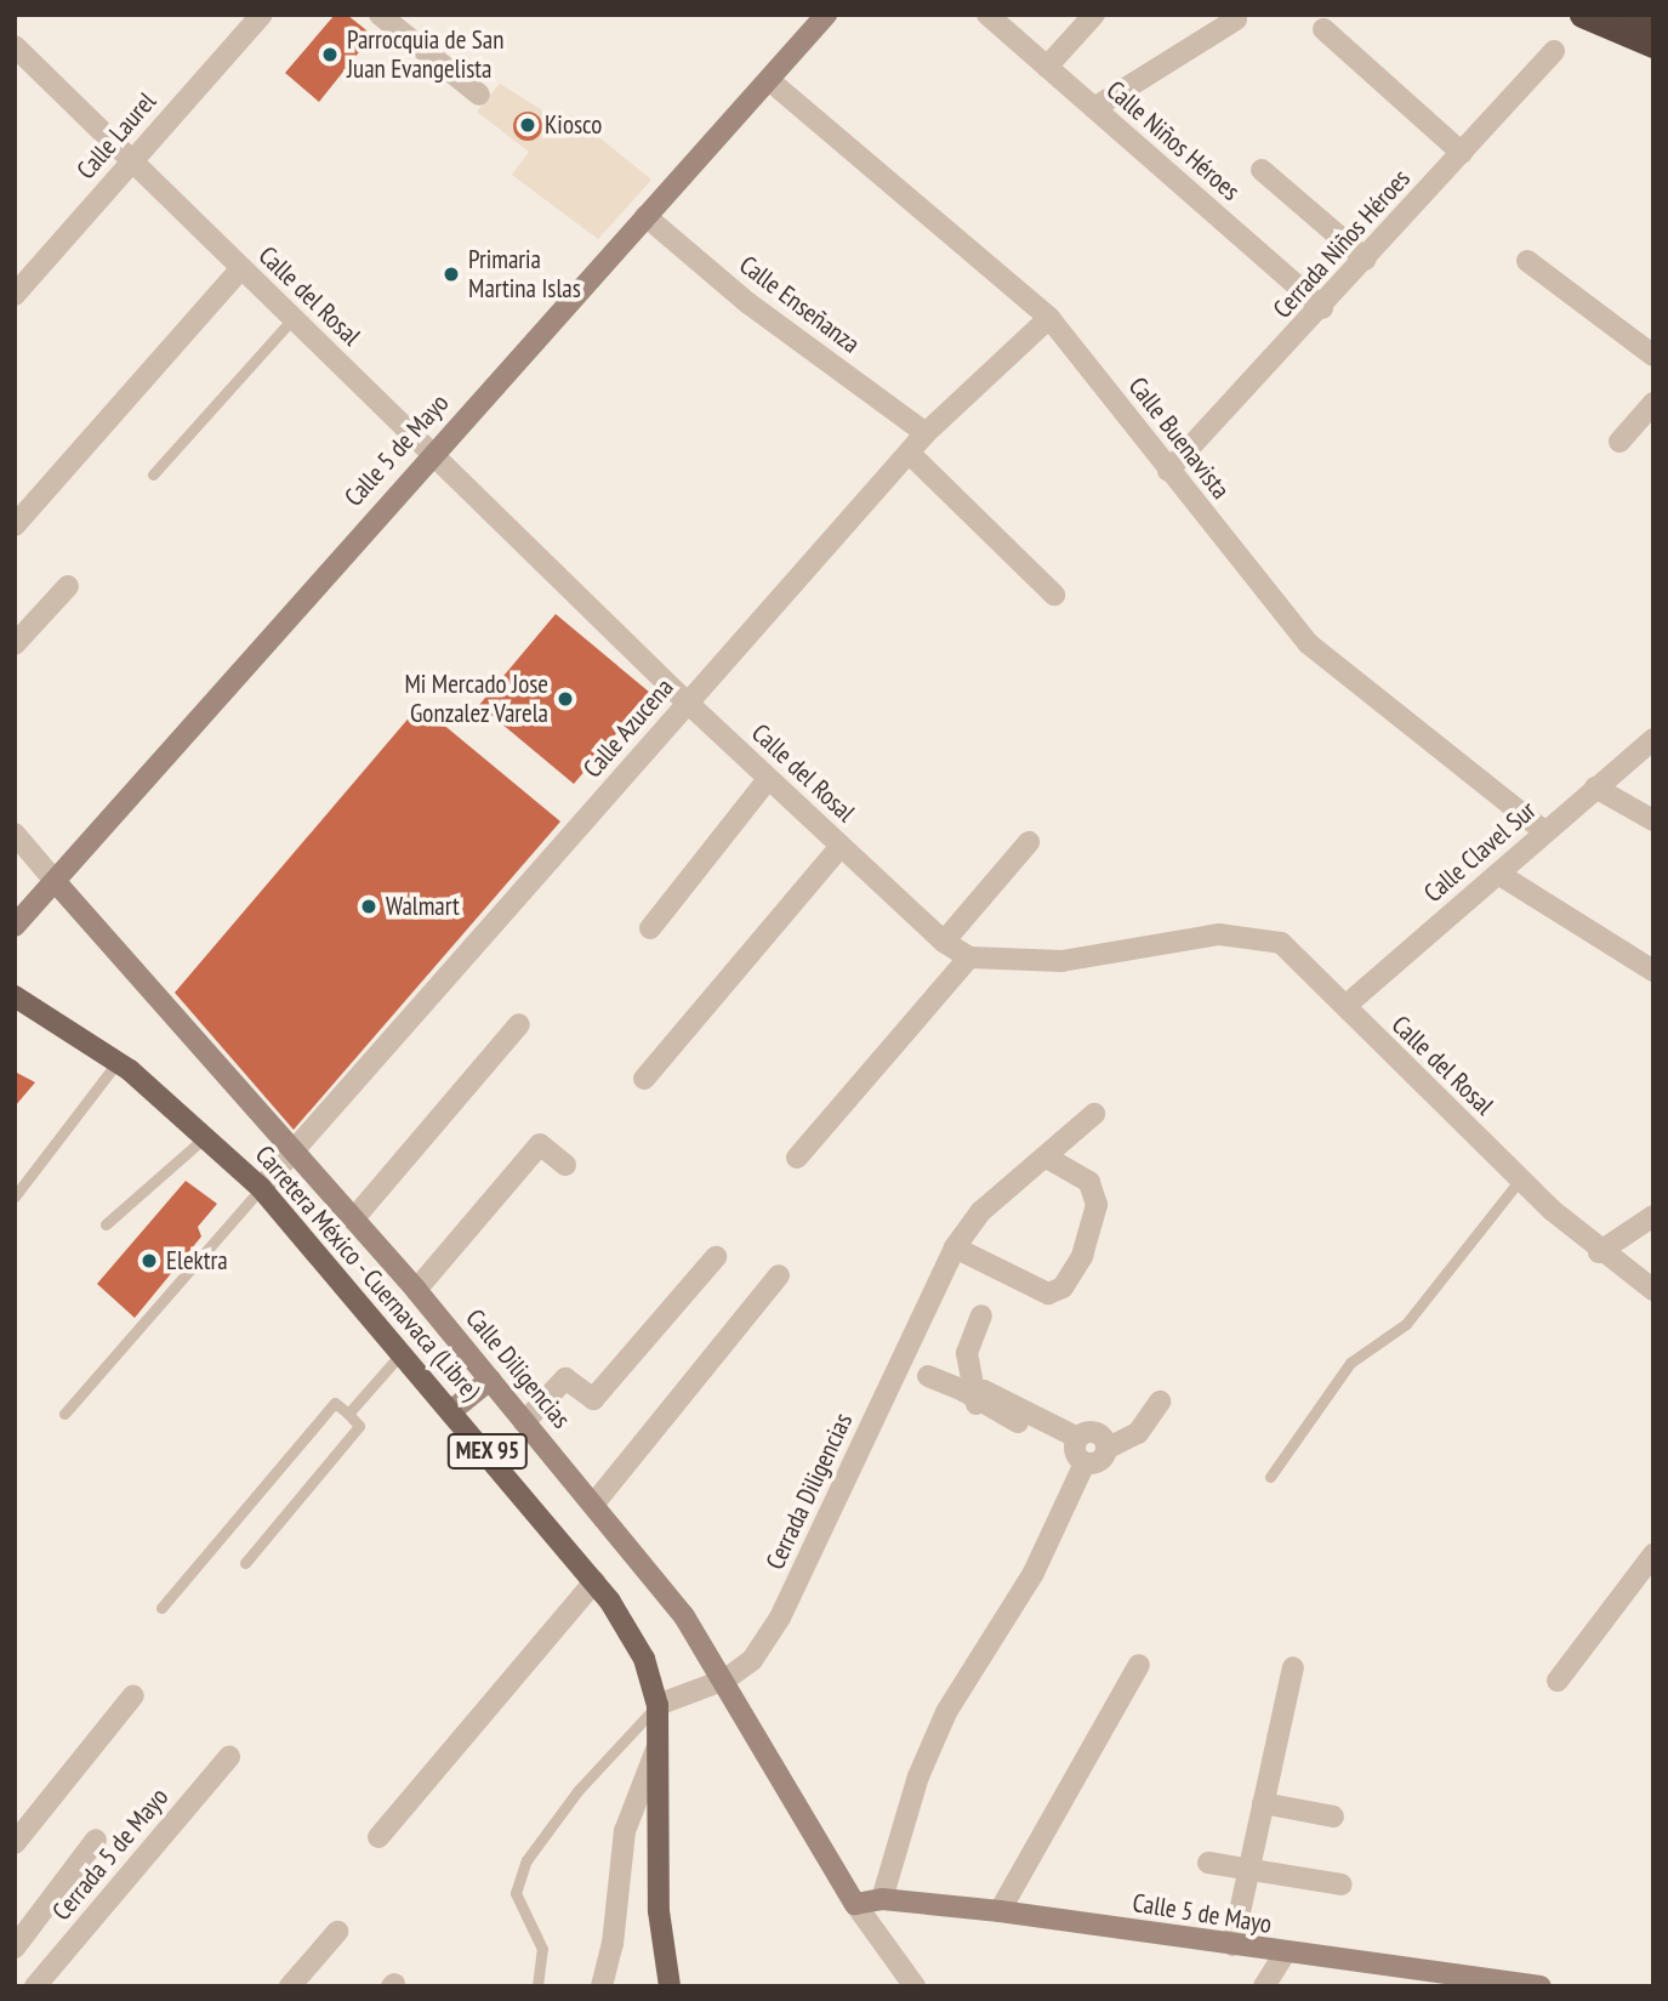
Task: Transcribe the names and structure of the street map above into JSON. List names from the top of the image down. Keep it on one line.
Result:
{"streets":{"main road":["Carretera México - Cuernavaca (Libre)","MEX 95"],"street":["Calle Laurel","Calle Niños Héroes","Cerrada Niños Héroes","Calle del Rosal","Calle Enseñanza","Calle Buenavista","Calle 5 de Mayo","Calle Azucena","Calle Clavel Sur","Calle Diligencias","Cerrada Diligencias","Cerrada 5 de Mayo"]},"crossings":[["Calle Laurel","Calle del Rosal"],["Calle Niños Héroes","Cerrada Niños Héroes"],["Cerrada Niños Héroes","Calle Buenavista"],["Calle del Rosal","Calle 5 de Mayo"],["Calle del Rosal","Calle Azucena"],["Calle del Rosal","Calle Clavel Sur"],["Calle Enseñanza","Calle 5 de Mayo"],["Calle Enseñanza","Calle Azucena"],["Calle Buenavista","Calle 5 de Mayo"],["Calle Buenavista","Calle Azucena"],["Calle Buenavista","Calle Clavel Sur"],["Calle 5 de Mayo","Calle Diligencias"],["Calle Azucena","Carretera México - Cuernavaca (Libre)"],["Calle Azucena","Calle Diligencias"],["Carretera México - Cuernavaca (Libre)","Cerrada Diligencias"],["Calle Diligencias","Cerrada Diligencias"]],"places":["Parrocquia de San Juan Evangelista","Kiosco","Primaria Martina Islas","Mi Mercado Jose Gonzalez Varela","Walmart","Elektra"]}
